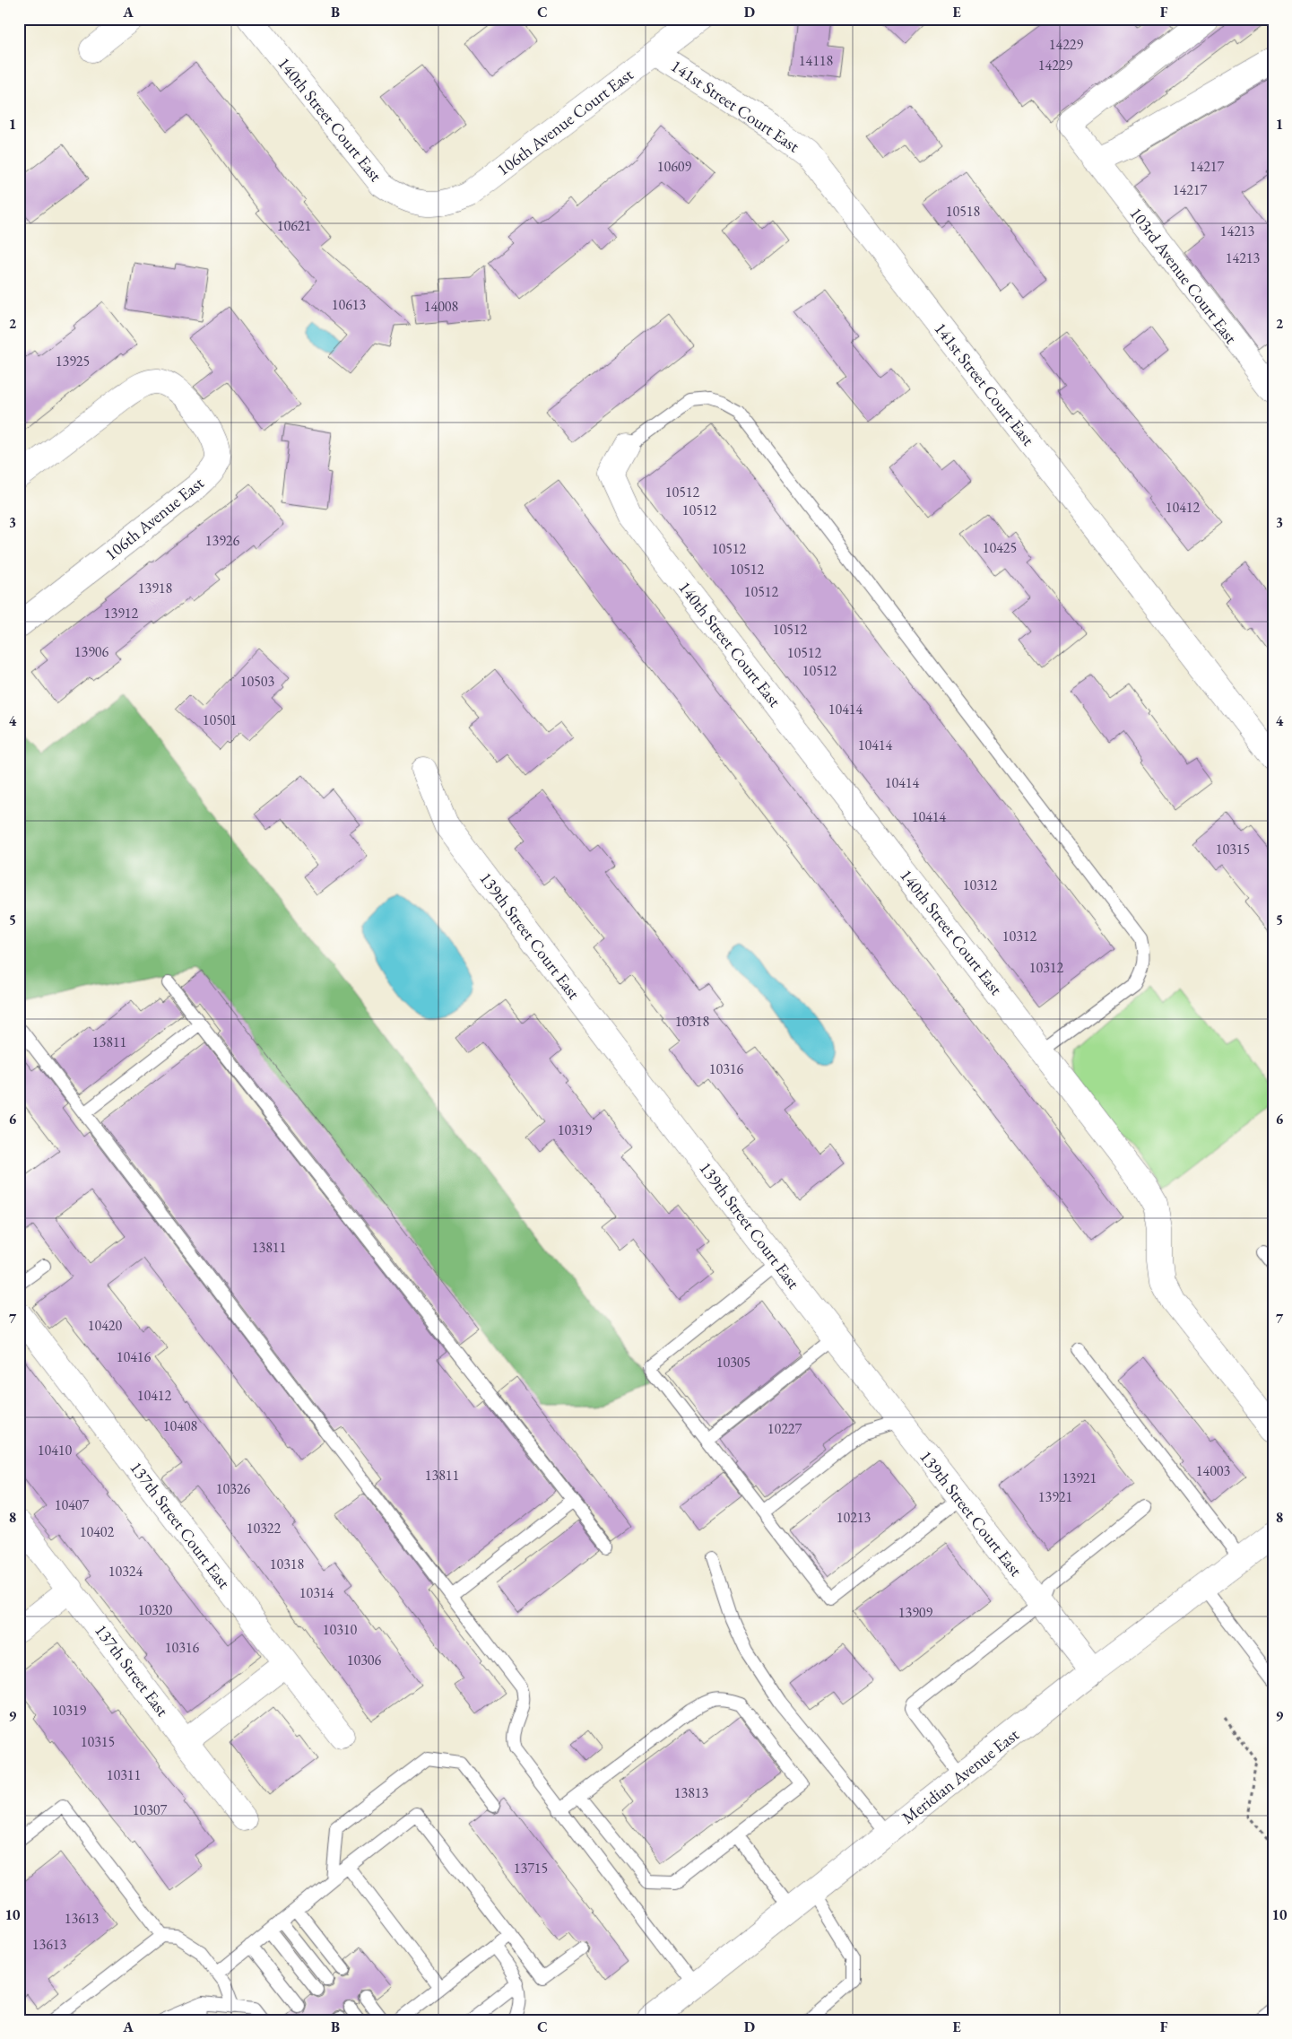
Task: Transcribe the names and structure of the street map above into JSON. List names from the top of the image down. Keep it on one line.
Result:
{"streets":{"street":["141st Street Court East","140th Street Court East","106th Avenue Court East","103rd Avenue Court East","106th Avenue East","139th Street Court East","137th Street Court East","137th Street East","Meridian Avenue East"]},"crossings":[["141st Street Court East","106th Avenue Court East"],["140th Street Court East","106th Avenue Court East"],["139th Street Court East","Meridian Avenue East"]],"house_numbers":["14229","14118","14229","10609","14217","14217","10518","10621","14213","14213","10613","14008","13925","10512","10412","10512","13926","10425","10512","10512","13918","10512","13912","10512","13906","10512","10512","10503","10414","10501","10414","10414","10414","10315","10312","10312","10312","10318","13811","10316","10319","13811","10420","10416","10305","10412","10408","10227","10410","14003","13811","13921","10326","13921","10407","10213","10322","10402","10318","10324","10314","10320","13909","10310","10316","10306","10319","10315","10311","13813","10307","13715","13613","13613"],"grid":{"columns":["A","B","C","D","E","F"],"rows":["1","2","3","4","5","6","7","8","9","10"]}}
